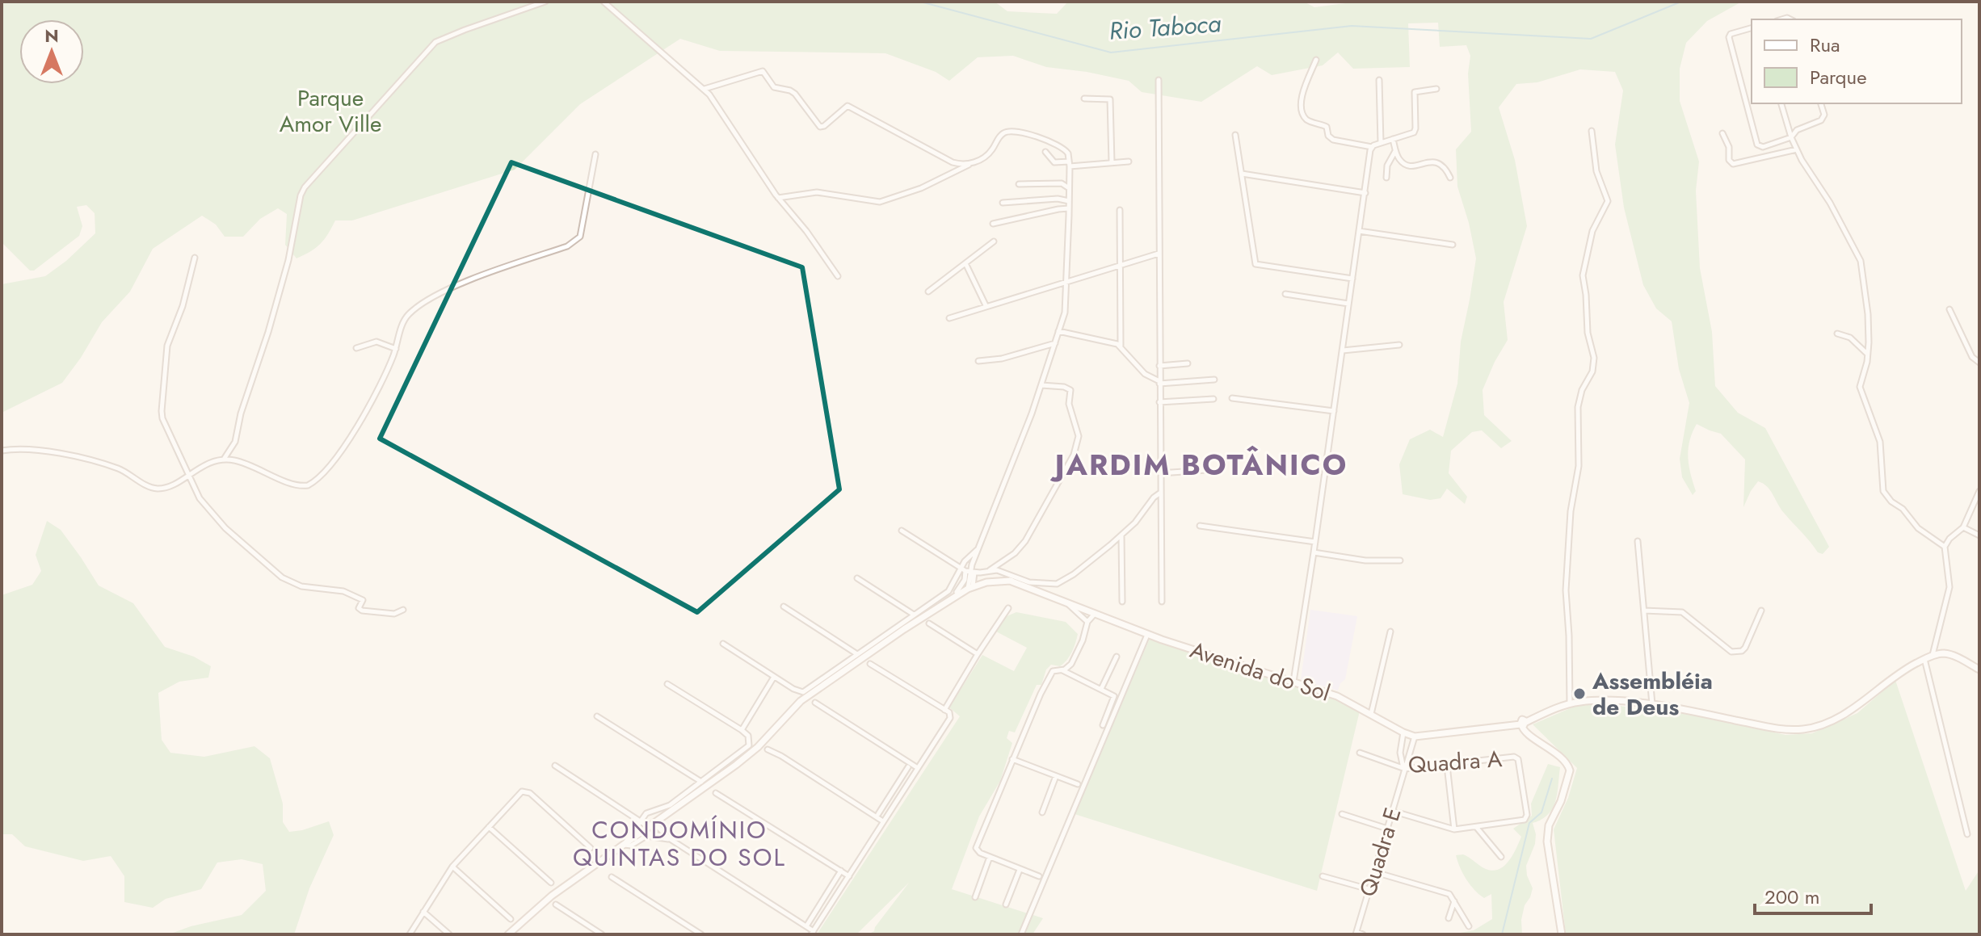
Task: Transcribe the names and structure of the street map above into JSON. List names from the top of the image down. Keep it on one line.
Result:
{"streets":{"street":["Avenida do Sol","Quadra A","Quadra E"]},"crossings":[["Avenida do Sol","Quadra E"],["Quadra A","Quadra E"]],"districts":["JARDIM BOTÂNICO","CONDOMÍNIO QUINTAS DO SOL"],"water":["Rio Taboca"],"parks":["Parque Amor Ville"],"places":["Assembléia de Deus"],"legend":["Rua","Parque"],"scale_bar":"200 m","north":"top"}
